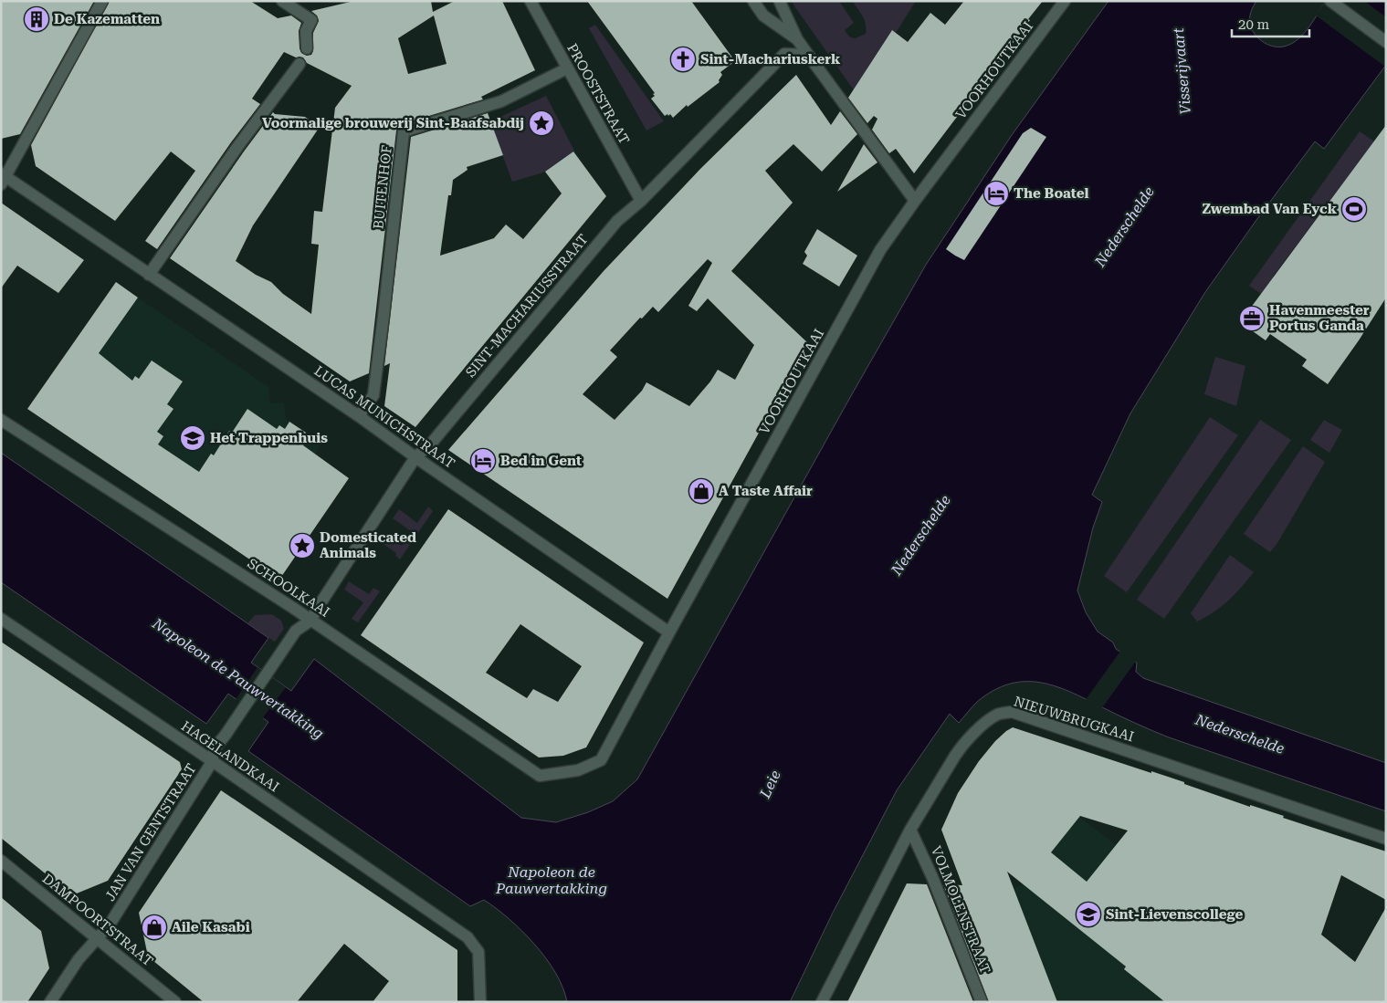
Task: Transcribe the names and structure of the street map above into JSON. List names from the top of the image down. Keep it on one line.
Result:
{"streets":{"street":["VOORHOUTKAAI","PROOSTSTRAAT","BUITENHOF","SINT-MACHARIUSSTRAAT","LUCAS MUNICHSTRAAT","SCHOOLKAAI","NIEUWBRUGKAAI","HAGELANDKAAI","JAN VAN GENTSTRAAT","VOLMOLENSTRAAT","DAMPOORTSTRAAT"]},"crossings":[["VOORHOUTKAAI","LUCAS MUNICHSTRAAT"],["VOORHOUTKAAI","SCHOOLKAAI"],["PROOSTSTRAAT","BUITENHOF"],["PROOSTSTRAAT","SINT-MACHARIUSSTRAAT"],["BUITENHOF","LUCAS MUNICHSTRAAT"],["SINT-MACHARIUSSTRAAT","LUCAS MUNICHSTRAAT"],["SINT-MACHARIUSSTRAAT","SCHOOLKAAI"],["SINT-MACHARIUSSTRAAT","JAN VAN GENTSTRAAT"],["SCHOOLKAAI","JAN VAN GENTSTRAAT"],["NIEUWBRUGKAAI","VOLMOLENSTRAAT"],["HAGELANDKAAI","JAN VAN GENTSTRAAT"],["JAN VAN GENTSTRAAT","DAMPOORTSTRAAT"]],"water":["Visserijvaart","Nederschelde","Napoleon de Pauwvertakking","Leie"],"places":{"building":["De Kazematten"],"church":["Sint-Machariuskerk"],"place":["Voormalige brouwerij Sint-Baafsabdij","Domesticated Animals"],"hotel":["The Boatel","Bed in Gent"],"sports":["Zwembad Van Eyck"],"office":["Havenmeester Portus Ganda"],"school or university":["Het Trappenhuis","Sint-Lievenscollege"],"shop":["A Taste Affair","Aile Kasabi"]},"scale_bar":"20 m"}
